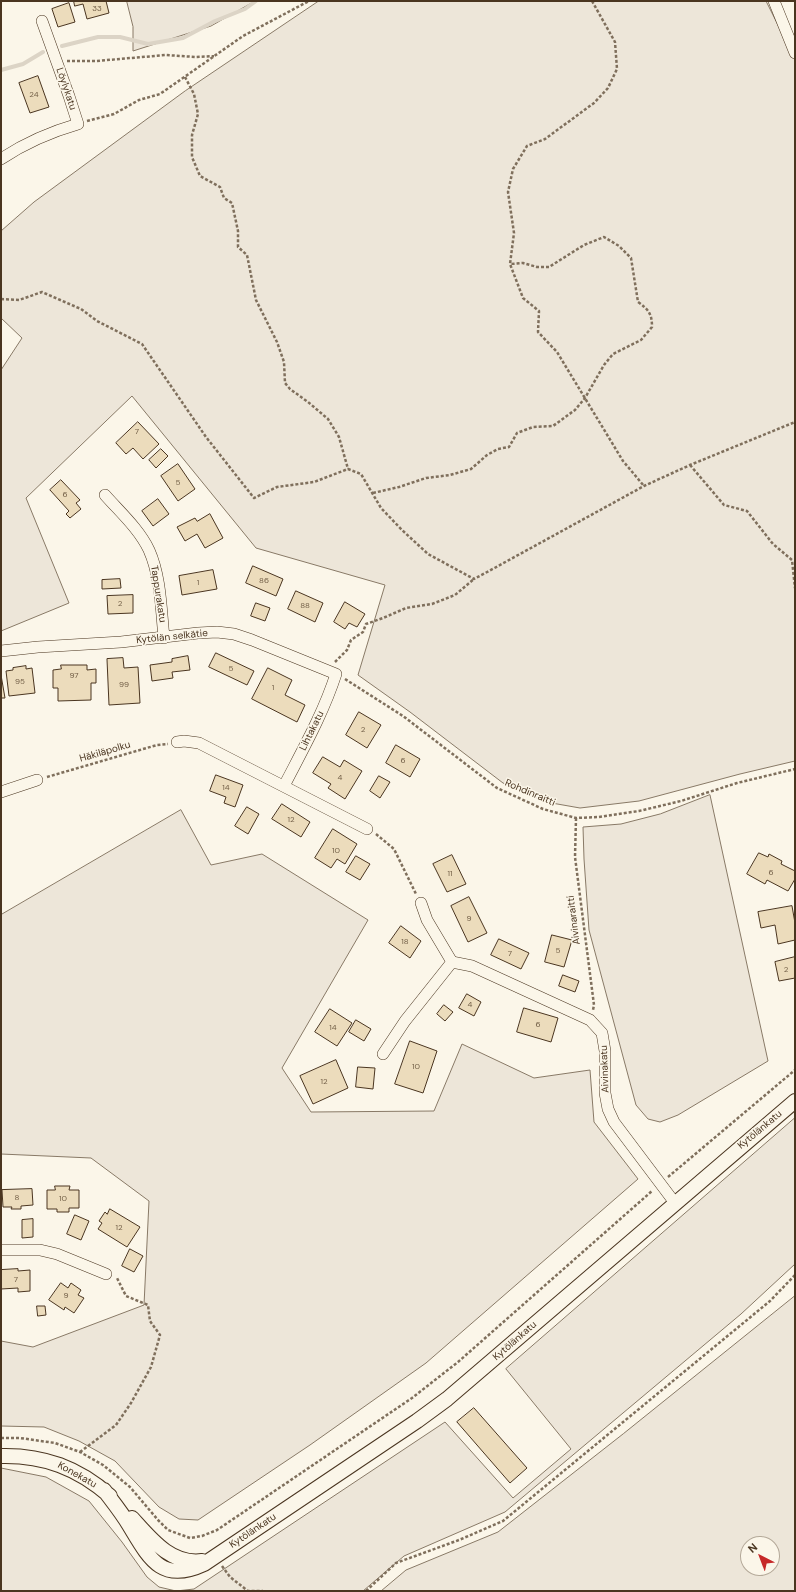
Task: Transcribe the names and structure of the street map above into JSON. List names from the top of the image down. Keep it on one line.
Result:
{"streets":{"street":["Löylykatu","Tappurakatu","Kytölän selkätie","Lihtakatu","Aivinakatu","Kytölänkatu","Konekatu"],"path":["Häkiläpolku","Rohdinraitti","Aivinaraitti"]},"crossings":[["Tappurakatu","Kytölän selkätie"],["Kytölän selkätie","Lihtakatu"],["Kytölän selkätie","Rohdinraitti"],["Lihtakatu","Rohdinraitti"],["Rohdinraitti","Aivinaraitti"],["Aivinaraitti","Aivinakatu"],["Aivinakatu","Kytölänkatu"],["Kytölänkatu","Konekatu"]],"house_numbers":["33","24","7","5","6","86","1","2","88","5","97","95","99","1","2","6","4","14","12","10","6","11","9","18","5","7","2","4","6","14","10","12","8","10","12","7","9"],"north":"top left"}
